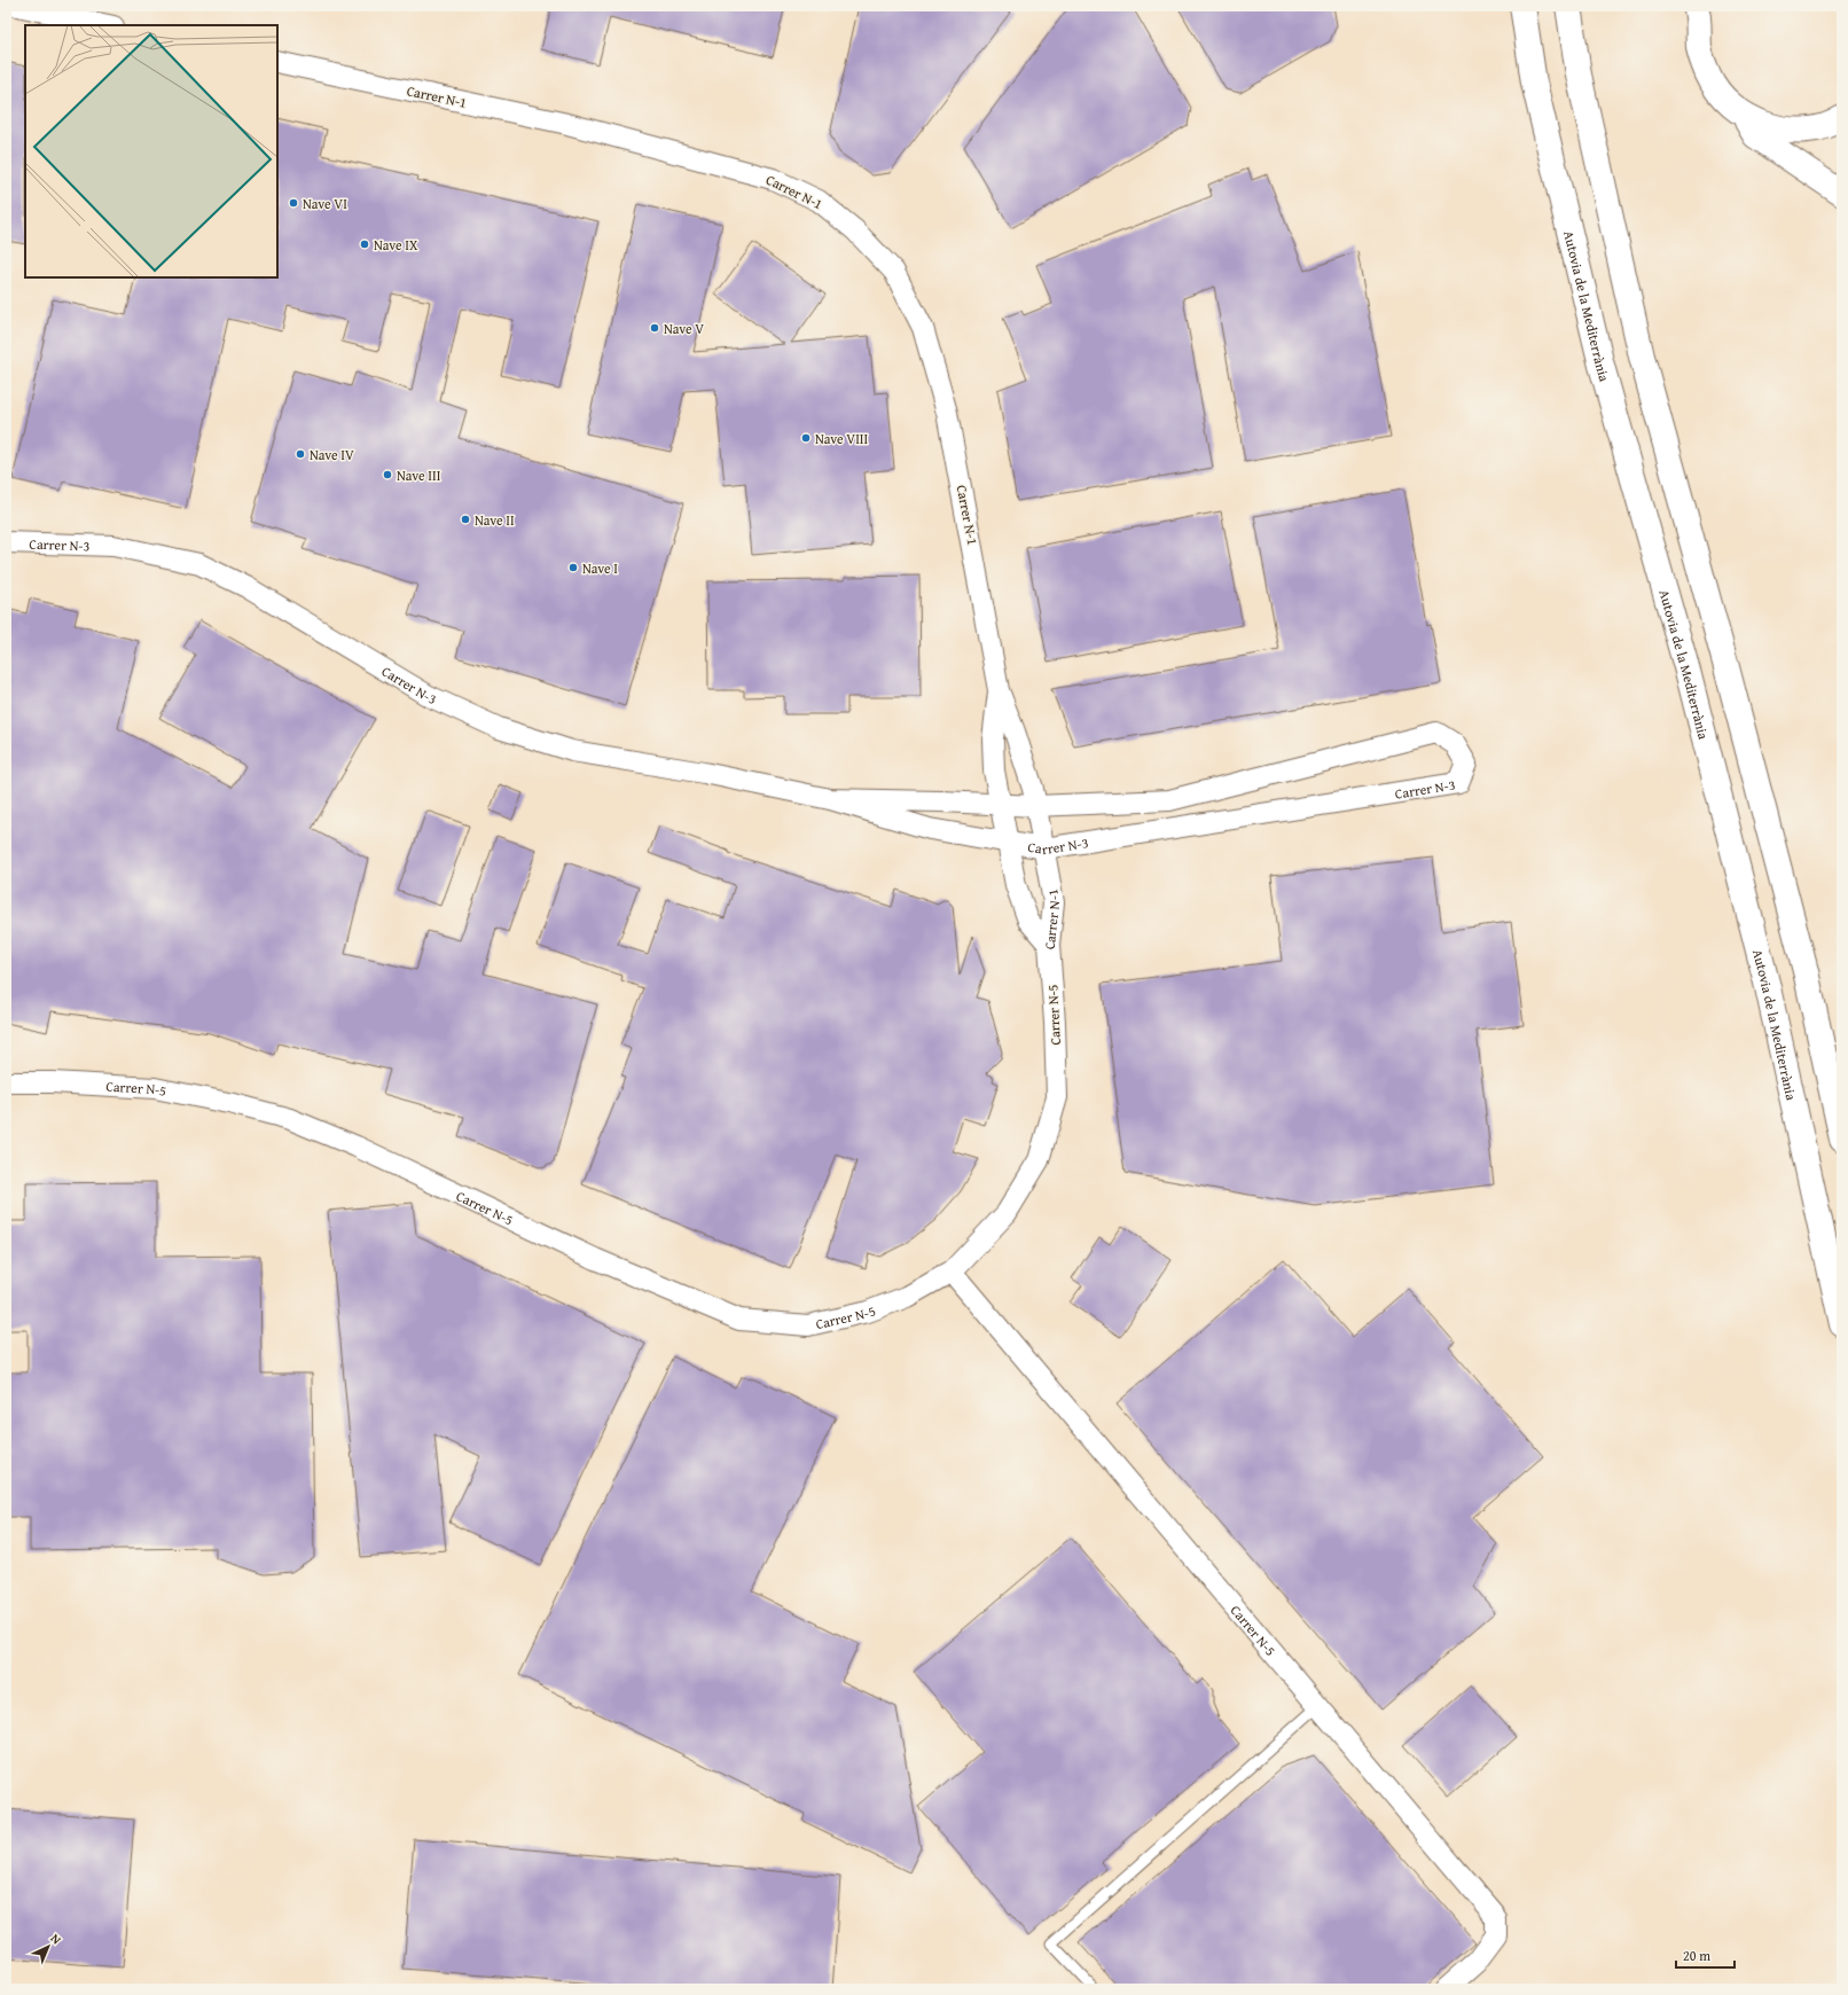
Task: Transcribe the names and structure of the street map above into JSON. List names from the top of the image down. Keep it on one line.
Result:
{"streets":{"highway":["Autovia de la Mediterrània"],"street":["Carrer N-1","Carrer N-3","Carrer N-5"]},"crossings":[["Carrer N-1","Carrer N-3"],["Carrer N-1","Carrer N-5"]],"places":["Nave VI","Nave IX","Nave V","Nave VIII","Nave IV","Nave III","Nave II","Nave I"],"scale_bar":"20 m","north":"top right"}
